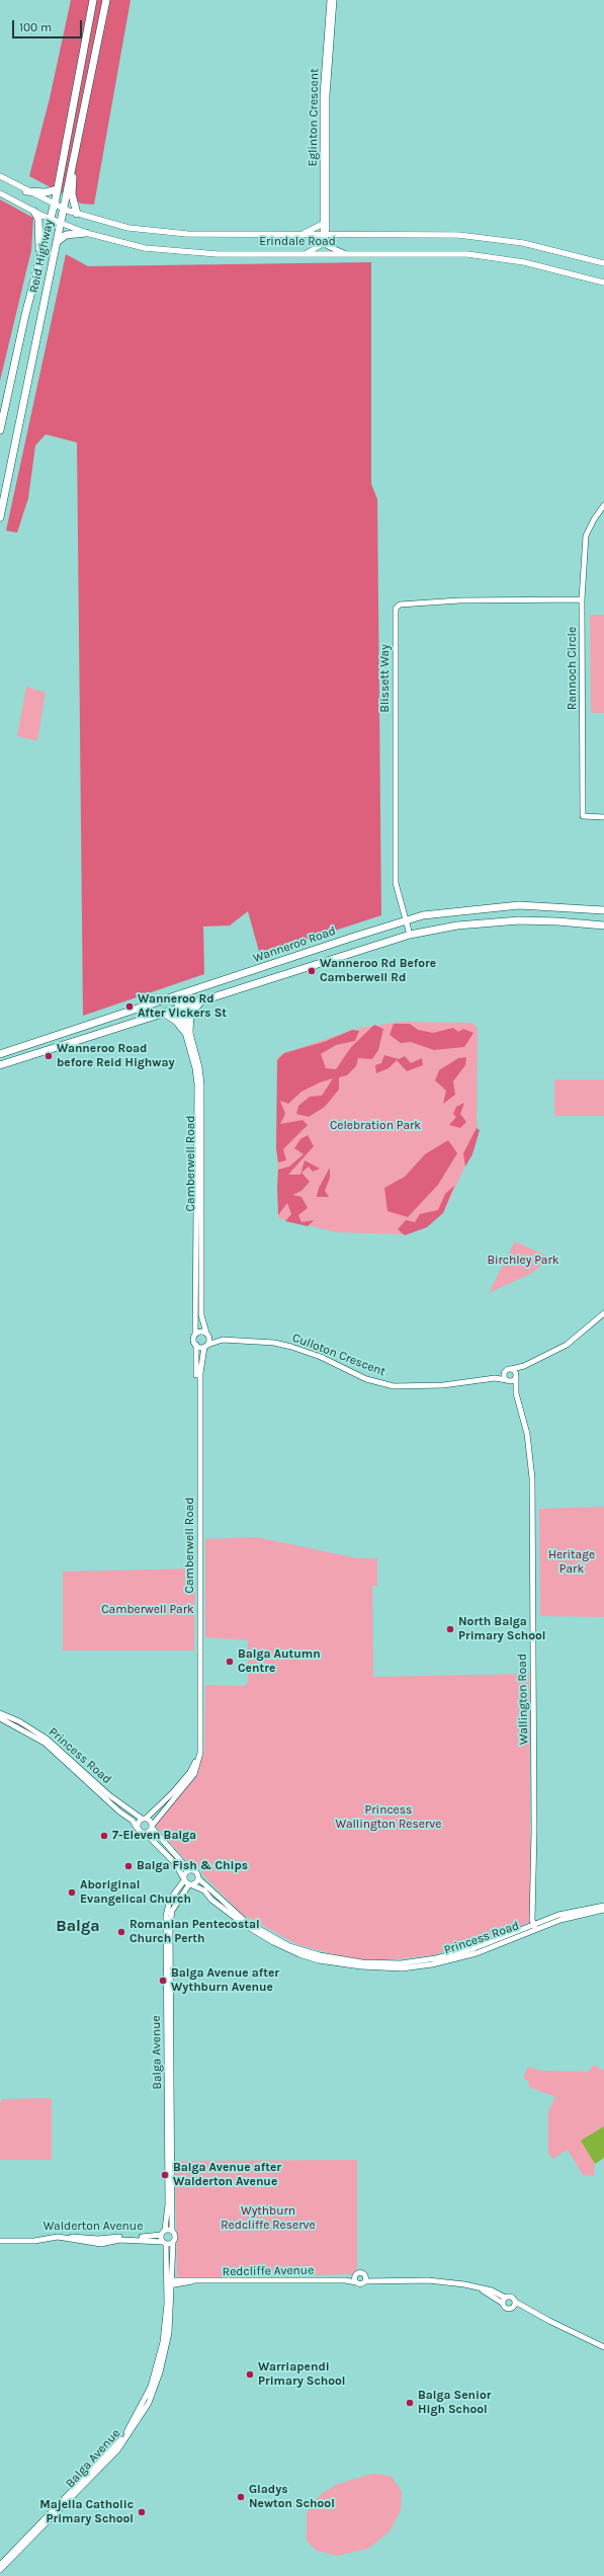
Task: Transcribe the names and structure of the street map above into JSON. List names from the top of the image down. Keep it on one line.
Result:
{"streets":{"highway":["Reid Highway","Wanneroo Road"],"main road":["Erindale Road"],"street":["Eglinton Crescent","Rannoch Circle","Blissett Way","Camberwell Road","Culloton Crescent","Wallington Road","Princess Road","Balga Avenue","Walderton Avenue","Redcliffe Avenue"]},"crossings":[["Eglinton Crescent","Erindale Road"],["Erindale Road","Reid Highway"],["Rannoch Circle","Blissett Way"],["Blissett Way","Wanneroo Road"],["Wanneroo Road","Camberwell Road"],["Camberwell Road","Culloton Crescent"],["Camberwell Road","Princess Road"],["Culloton Crescent","Wallington Road"],["Wallington Road","Princess Road"],["Princess Road","Balga Avenue"],["Balga Avenue","Walderton Avenue"],["Balga Avenue","Redcliffe Avenue"]],"districts":["Balga"],"parks":["Celebration Park","Birchley Park","Heritage Park","Camberwell Park","Princess Wallington Reserve","Wythburn Redcliffe Reserve"],"places":["Wanneroo Rd Before Camberwell Rd","Wanneroo Rd After Vickers St","Wanneroo Road before Reid Highway","North Balga Primary School","Balga Autumn Centre","7-Eleven Balga","Balga Fish & Chips","Aboriginal Evangelical Church","Romanian Pentecostal Church Perth","Balga Avenue after Wythburn Avenue","Balga Avenue after Walderton Avenue","Warriapendi Primary School","Balga Senior High School","Gladys Newton School","Majella Catholic Primary School"],"scale_bar":"100 m"}
